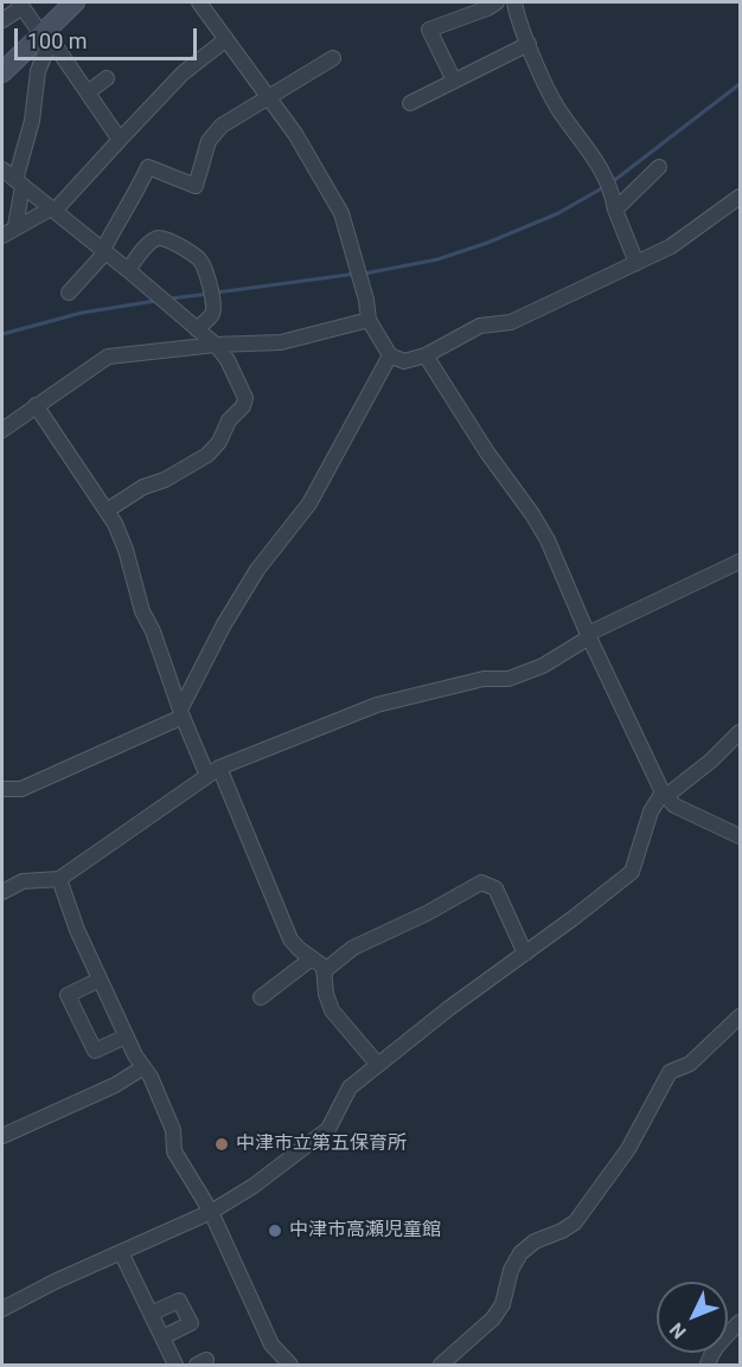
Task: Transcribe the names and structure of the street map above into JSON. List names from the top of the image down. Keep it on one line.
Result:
{"places":["中津市立第五保育所","中津市高瀬児童館"],"scale_bar":"100 m","north":"bottom left"}
